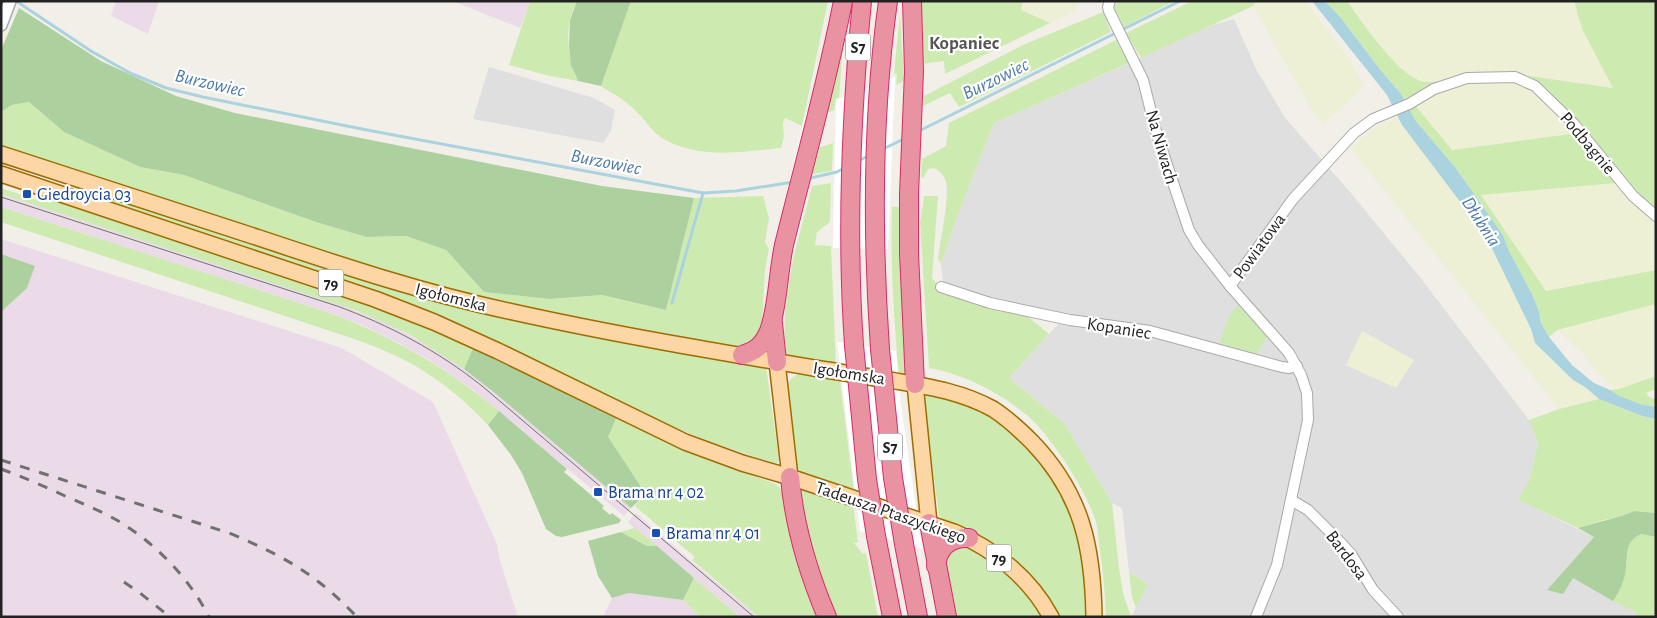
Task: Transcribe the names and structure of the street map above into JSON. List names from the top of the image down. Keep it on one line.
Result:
{"streets":{"highway":["S7"],"main road":["79","Igołomska","Tadeusza Ptaszyckiego"],"street":["Podbagnie","Na Niwach","Powiatowa","Kopaniec","Bardosa"]},"crossings":[["Podbagnie","Powiatowa"],["Na Niwach","Powiatowa"],["Powiatowa","Kopaniec"],["Powiatowa","Bardosa"],["79","Igołomska"],["Igołomska","Tadeusza Ptaszyckiego"]],"districts":["Kopaniec"],"water":["Burzowiec","Dłubnia"],"places":{"transit":["Giedroycia 03","Brama nr 4 02","Brama nr 4 01"]}}
